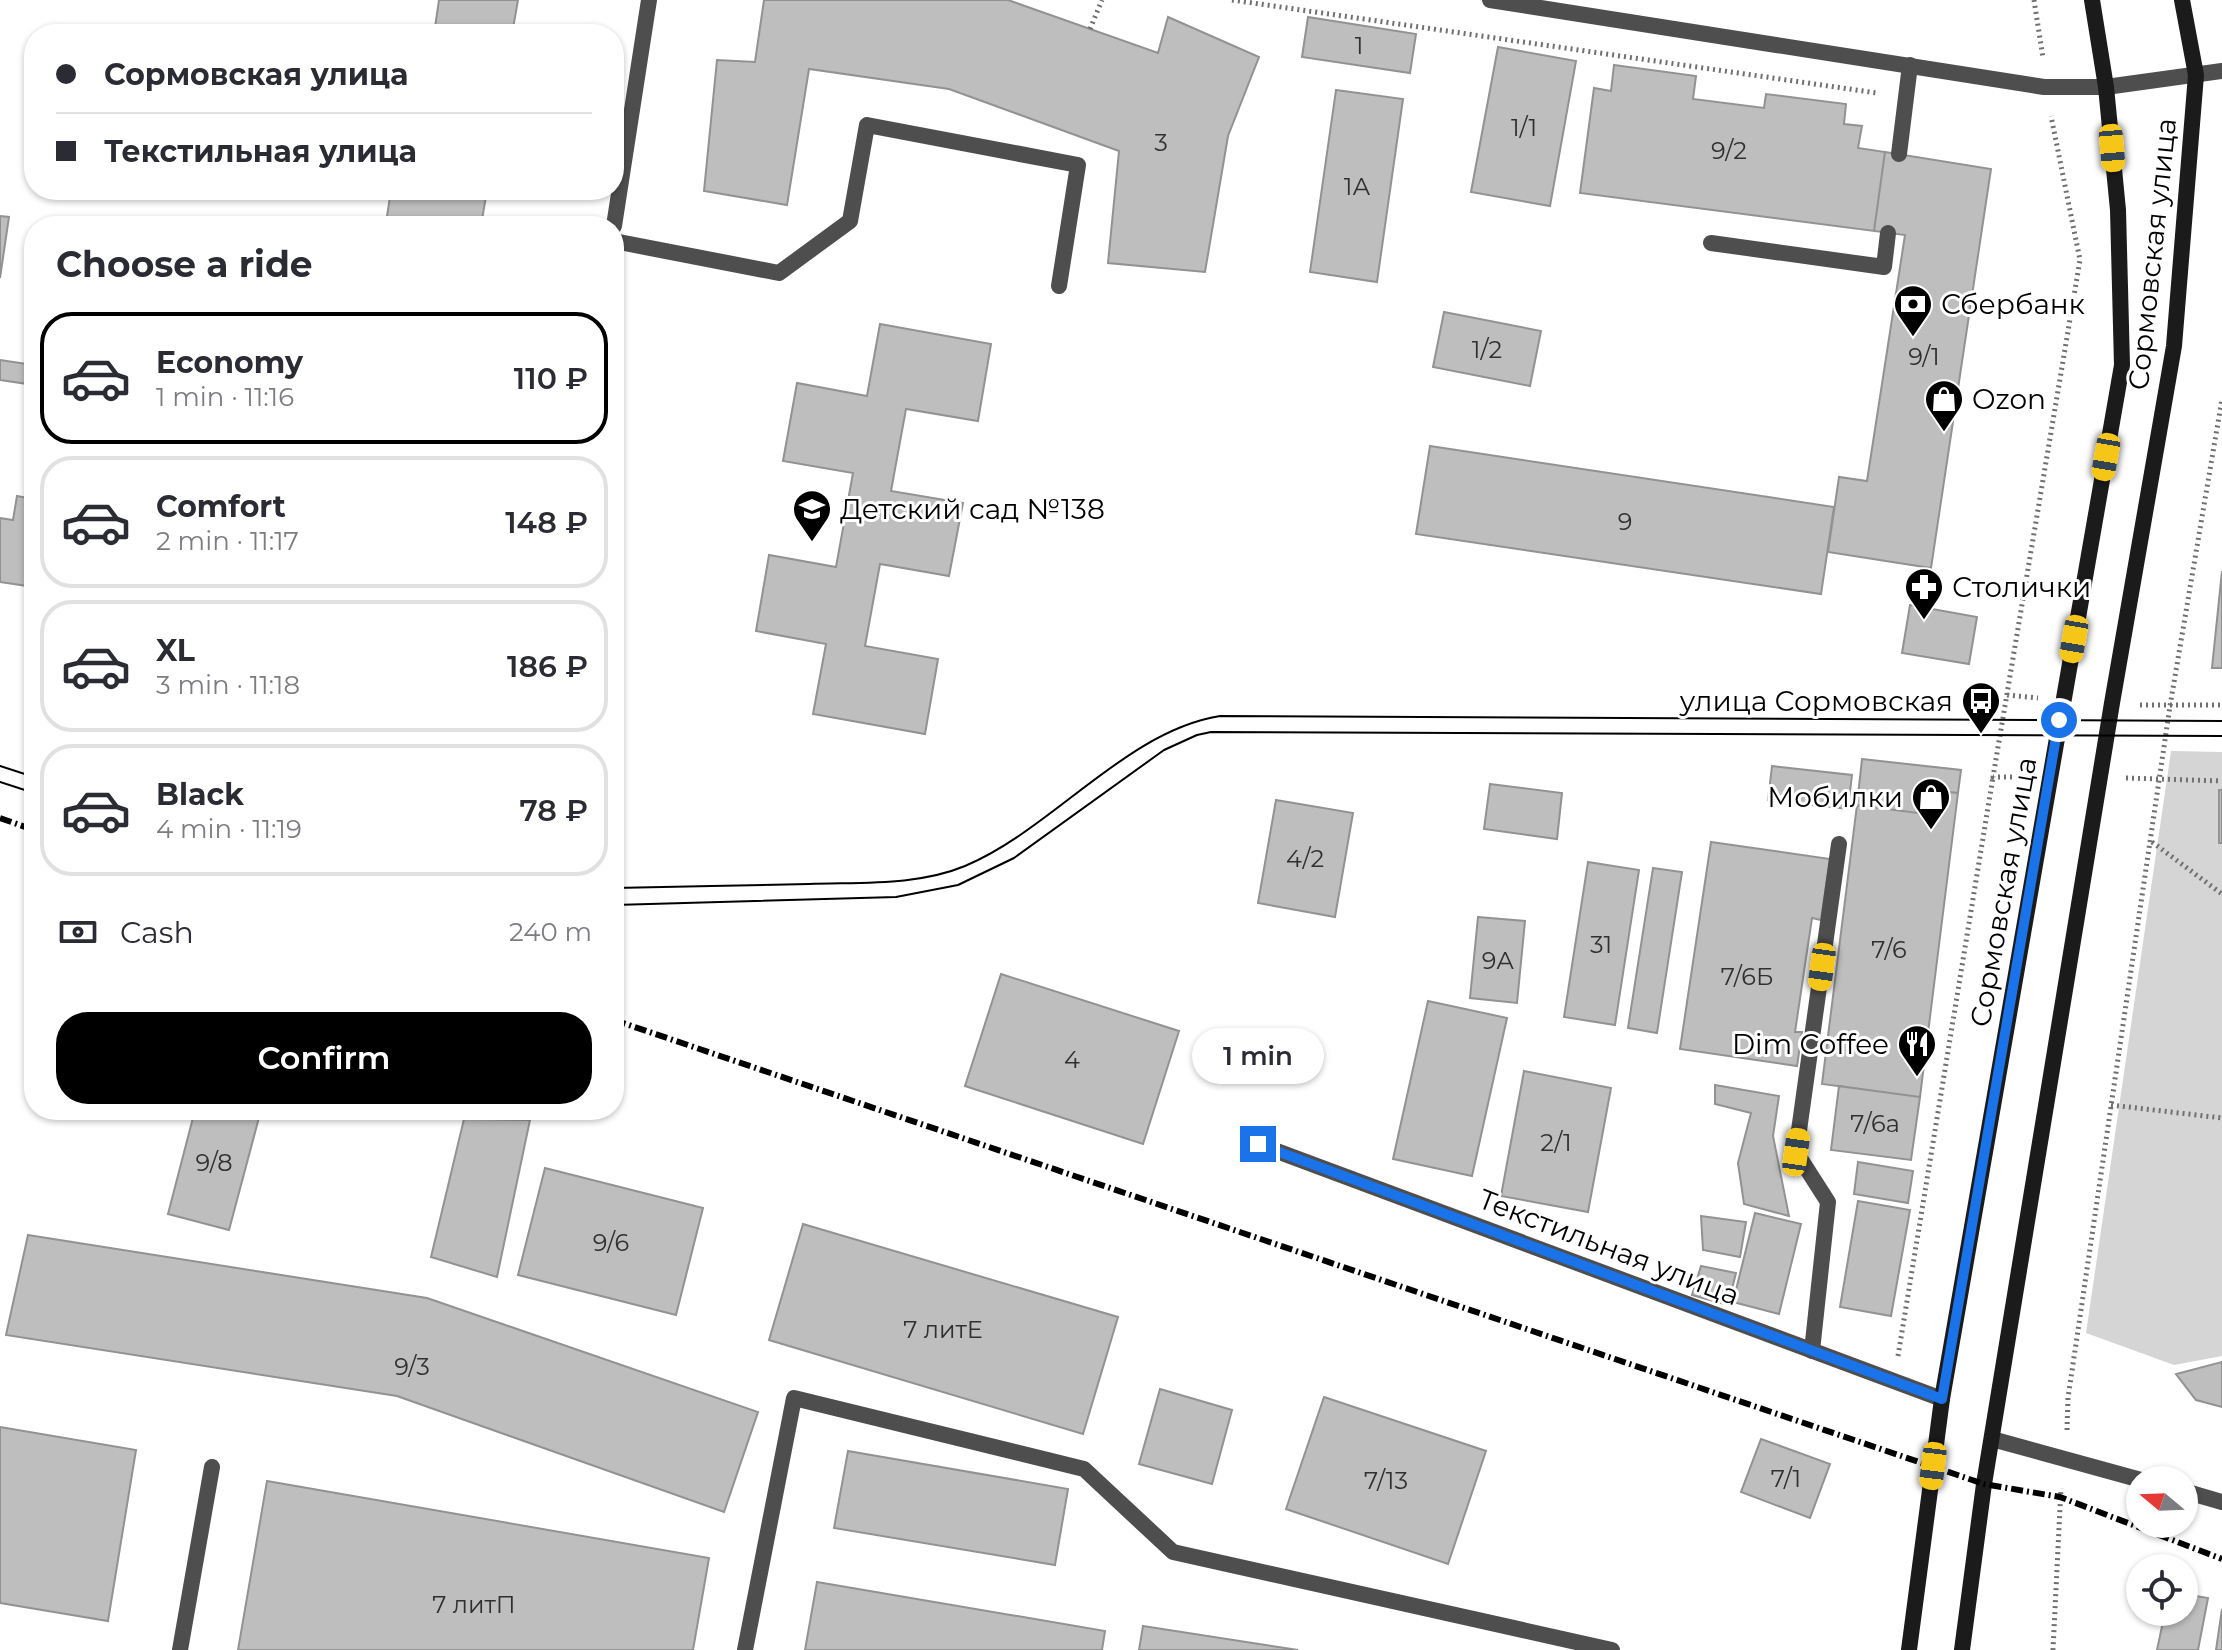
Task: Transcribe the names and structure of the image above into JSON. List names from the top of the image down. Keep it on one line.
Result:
{"streets":{"main road":["Сормовская улица"],"street":["Текстильная улица"]},"crossings":[["Сормовская улица","Текстильная улица"]],"places":{"bank":["Сбербанк"],"shop":["Ozon","Мобилки"],"school or university":["Детский сад №138"],"pharmacy":["Столички"],"bus stop":["улица Сормовская"],"restaurant":["Dim Coffee"]},"house_numbers":["1","1/1","3","9/2","1А","1/2","9/1","9","4/2","31","7/6","9А","7/6Б","4","7/6а","2/1","9/8","9/6","7 литЕ","9/3","7/1","7/13","7 литП"],"north":"left","page":{"banner":["Сормовская улица","Текстильная улица"],"heading":"Choose a ride","list":[{"name":"Economy","note":"1 min · 11:16","value":"110 ₽"},{"name":"Comfort","note":"2 min · 11:17","value":"148 ₽"},{"name":"XL","note":"3 min · 11:18","value":"186 ₽"},{"name":"Black","note":"4 min · 11:19","value":"78 ₽"}],"pay":["Cash","240 m"],"buttons":"Confirm","bubble":"1 min"}}
